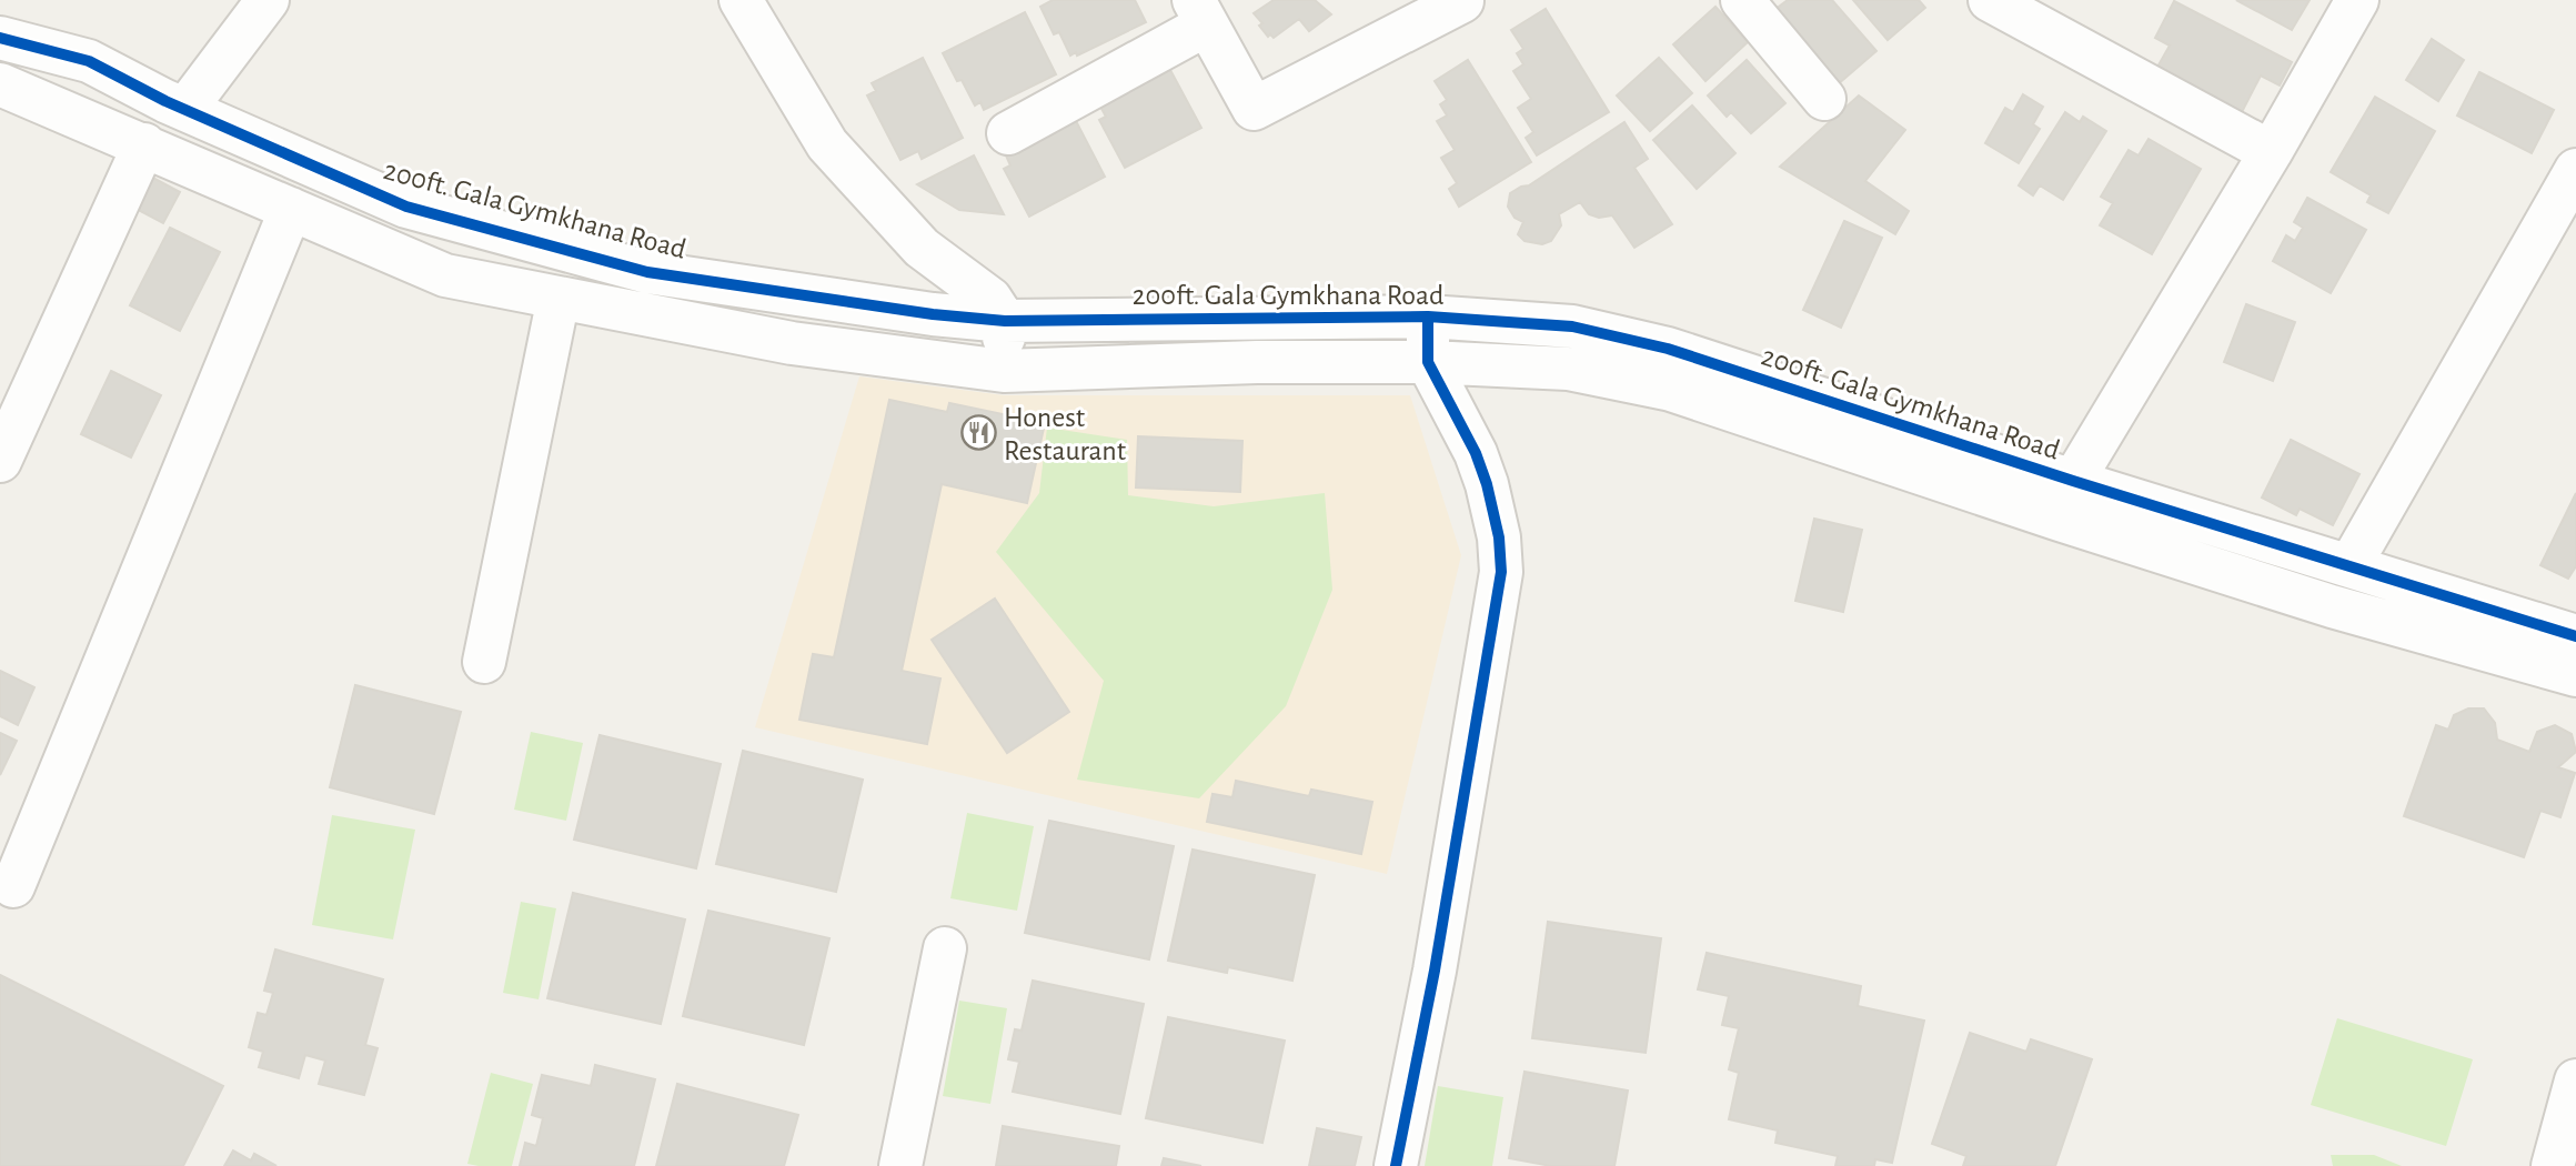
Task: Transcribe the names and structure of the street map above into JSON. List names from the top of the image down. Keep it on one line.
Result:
{"streets":{"street":["200ft. Gala Gymkhana Road"]},"places":{"restaurant":["Honest Restaurant"]}}
